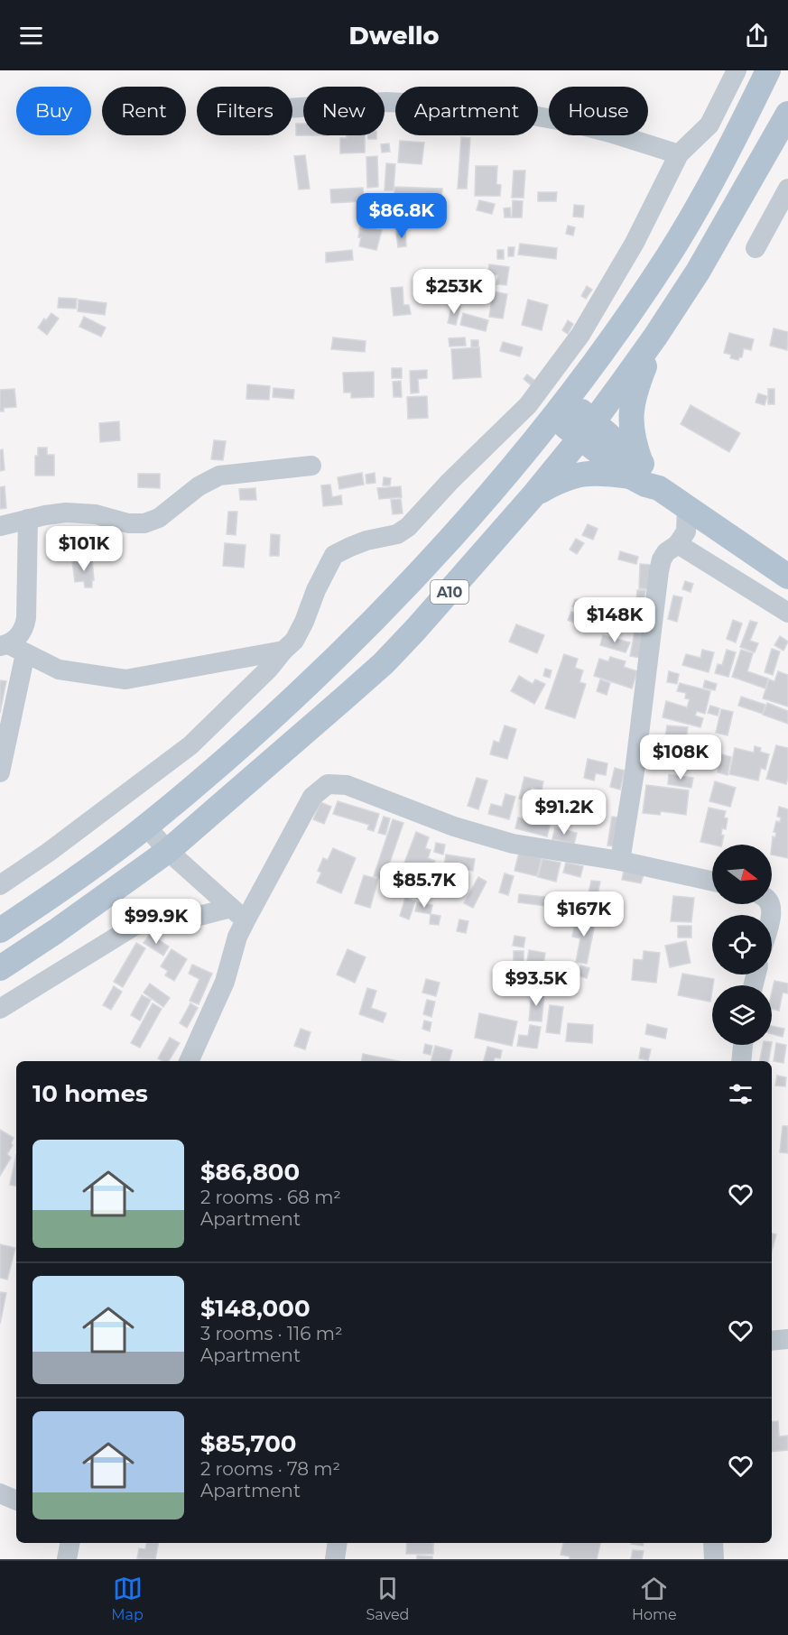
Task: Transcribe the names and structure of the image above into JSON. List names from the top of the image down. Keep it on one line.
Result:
{"streets":{"main road":["A10"]},"north":"right","page":{"header":"Dwello","chip":["Buy","Rent","Filters","New","Apartment","House"],"price":["$86.8K","$253K","$101K","$148K","$108K","$91.2K","$85.7K","$167K","$99.9K","$93.5K"],"heading":"10 homes","list":[{"name":"$86,800","note":"2 rooms · 68 m² · Apartment"},{"name":"$148,000","note":"3 rooms · 116 m² · Apartment"},{"name":"$85,700","note":"2 rooms · 78 m² · Apartment"}],"tabs":["Map","Saved","Home"]}}
